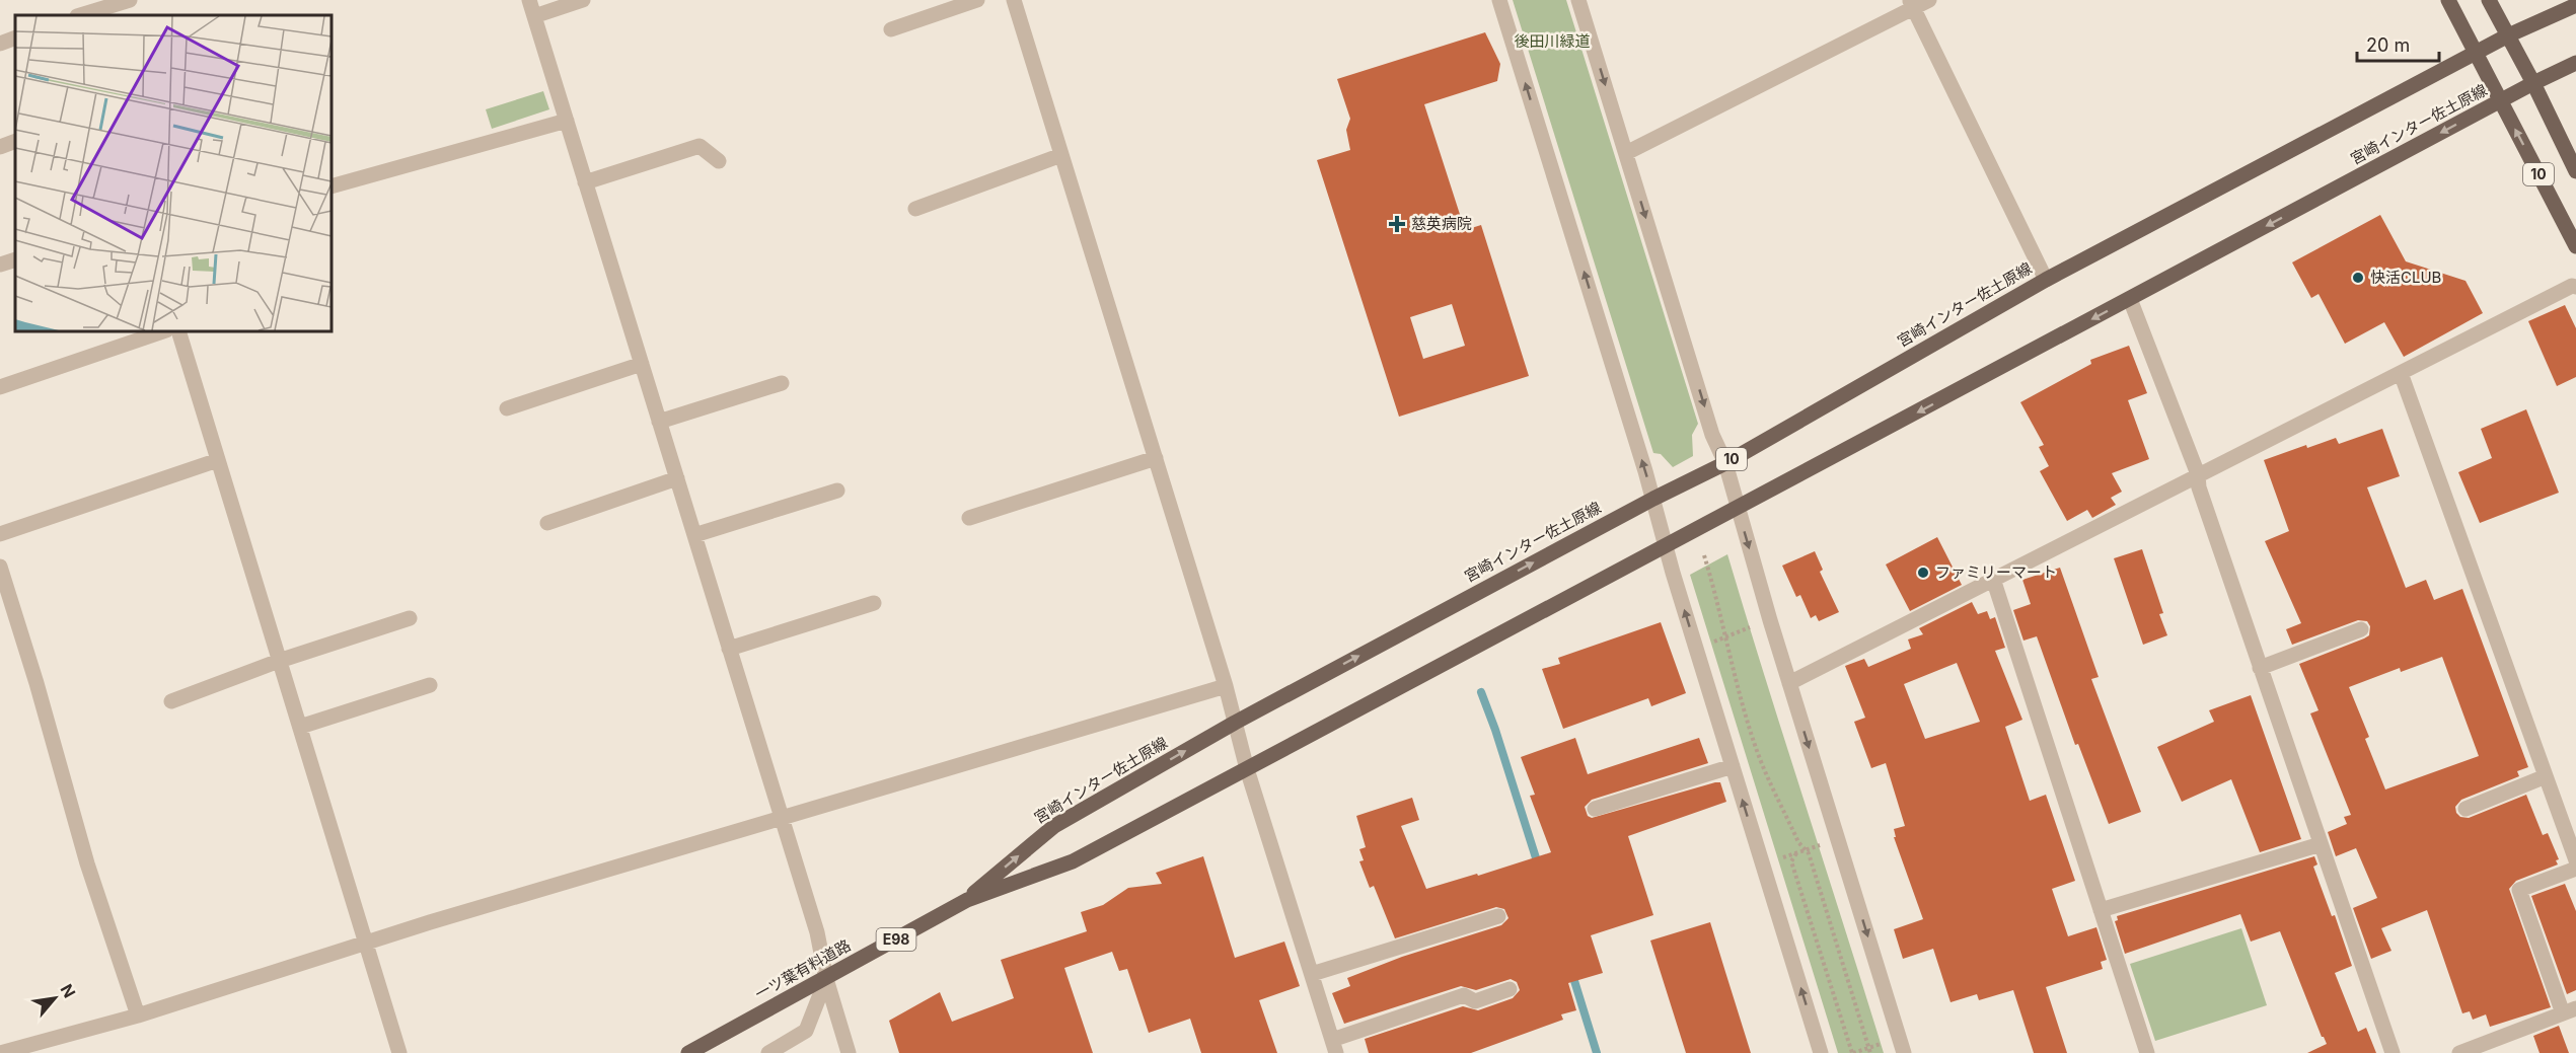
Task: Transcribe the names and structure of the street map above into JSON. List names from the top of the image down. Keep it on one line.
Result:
{"streets":{"main road":["宮崎インター佐土原線","10","E98","一ツ葉有料道路"]},"crossings":[["宮崎インター佐土原線","10"],["宮崎インター佐土原線","一ツ葉有料道路"]],"parks":["後田川緑道"],"places":{"health":["慈英病院"],"other":["快活CLUB","ファミリーマート"]},"scale_bar":"20 m","north":"top right"}
